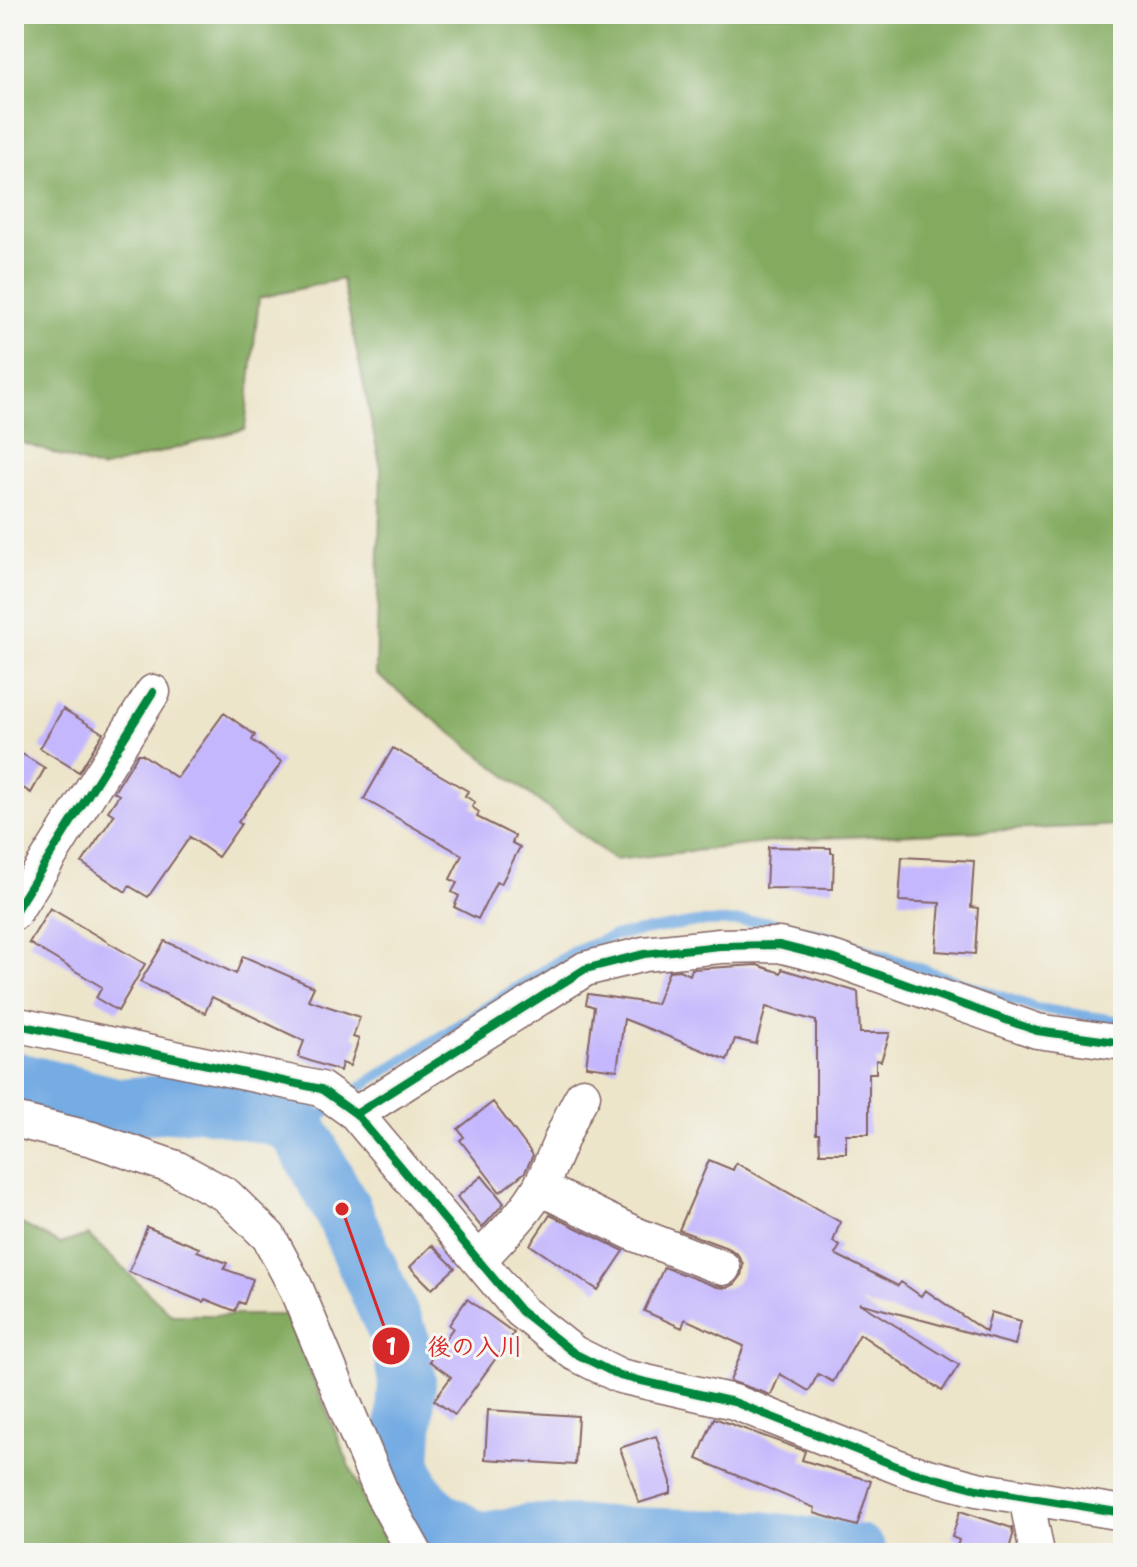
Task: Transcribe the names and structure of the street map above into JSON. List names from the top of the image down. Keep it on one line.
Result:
{"places":["後の入川"]}
